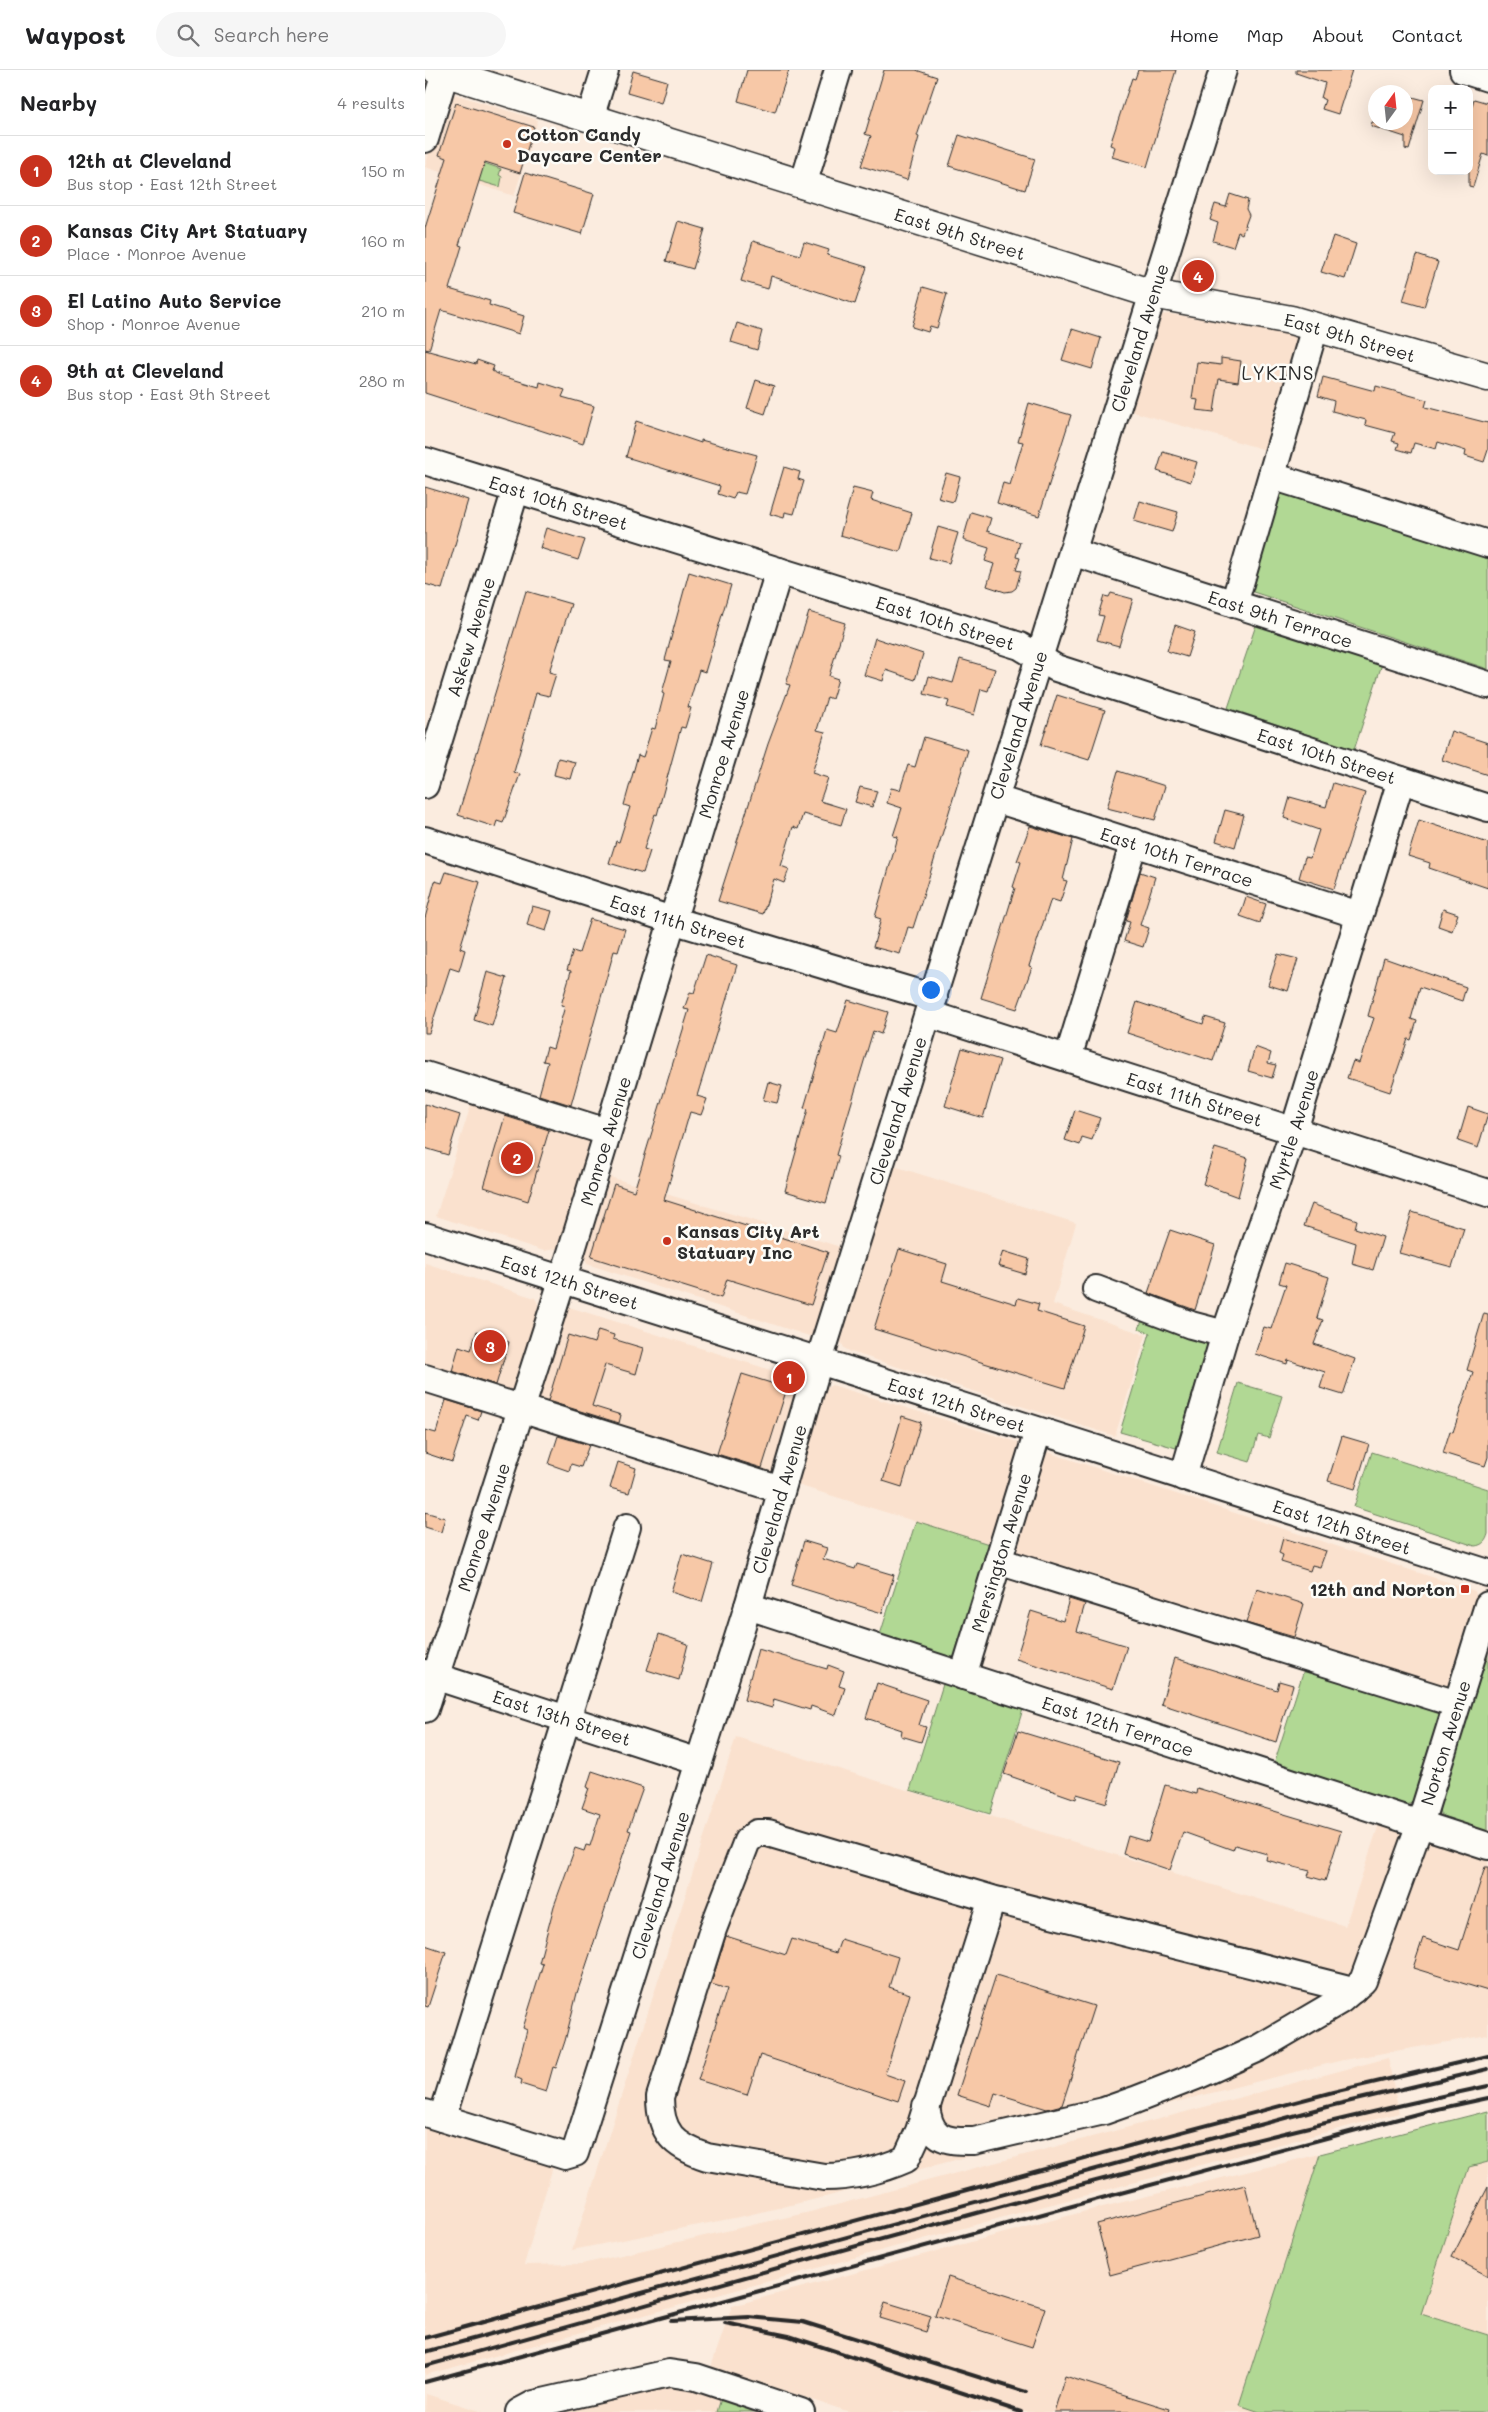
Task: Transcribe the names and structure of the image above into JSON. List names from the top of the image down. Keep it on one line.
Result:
{"streets":{"main road":["East 9th Street"],"street":["Cleveland Avenue","East 10th Street","East 9th Terrace","Askew Avenue","Monroe Avenue","East 10th Terrace","East 11th Street","Myrtle Avenue","East 12th Street","Mersington Avenue","East 13th Street","East 12th Terrace","Norton Avenue"]},"crossings":[["East 9th Street","Cleveland Avenue"],["Cleveland Avenue","East 10th Street"],["Cleveland Avenue","East 9th Terrace"],["Cleveland Avenue","East 10th Terrace"],["Cleveland Avenue","East 11th Street"],["Cleveland Avenue","East 12th Street"],["Cleveland Avenue","East 13th Street"],["Cleveland Avenue","East 12th Terrace"],["East 10th Street","Askew Avenue"],["East 10th Street","Monroe Avenue"],["East 10th Street","Myrtle Avenue"],["Monroe Avenue","East 11th Street"],["Monroe Avenue","East 12th Street"],["Monroe Avenue","East 13th Street"],["East 10th Terrace","Myrtle Avenue"],["East 11th Street","Myrtle Avenue"],["Myrtle Avenue","East 12th Street"],["East 12th Street","Mersington Avenue"],["Mersington Avenue","East 12th Terrace"],["East 12th Terrace","Norton Avenue"]],"districts":["LYKINS"],"places":{"other":["Cotton Candy Daycare Center","Kansas City Art Statuary Inc"],"transit":["12th and Norton"]},"north":"top","page":{"header":"Waypost","search":"Search here","nav":["Home","Map","About","Contact"],"heading":["Nearby","4 results"],"map_buttons":["+","−"],"list":[{"mark":"1","name":"12th at Cleveland","note":"Bus stop · East 12th Street","value":"150 m"},{"mark":"2","name":"Kansas City Art Statuary","note":"Place · Monroe Avenue","value":"160 m"},{"mark":"3","name":"El Latino Auto Service","note":"Shop · Monroe Avenue","value":"210 m"},{"mark":"4","name":"9th at Cleveland","note":"Bus stop · East 9th Street","value":"280 m"}],"pins":["4","2","3","1"]}}
